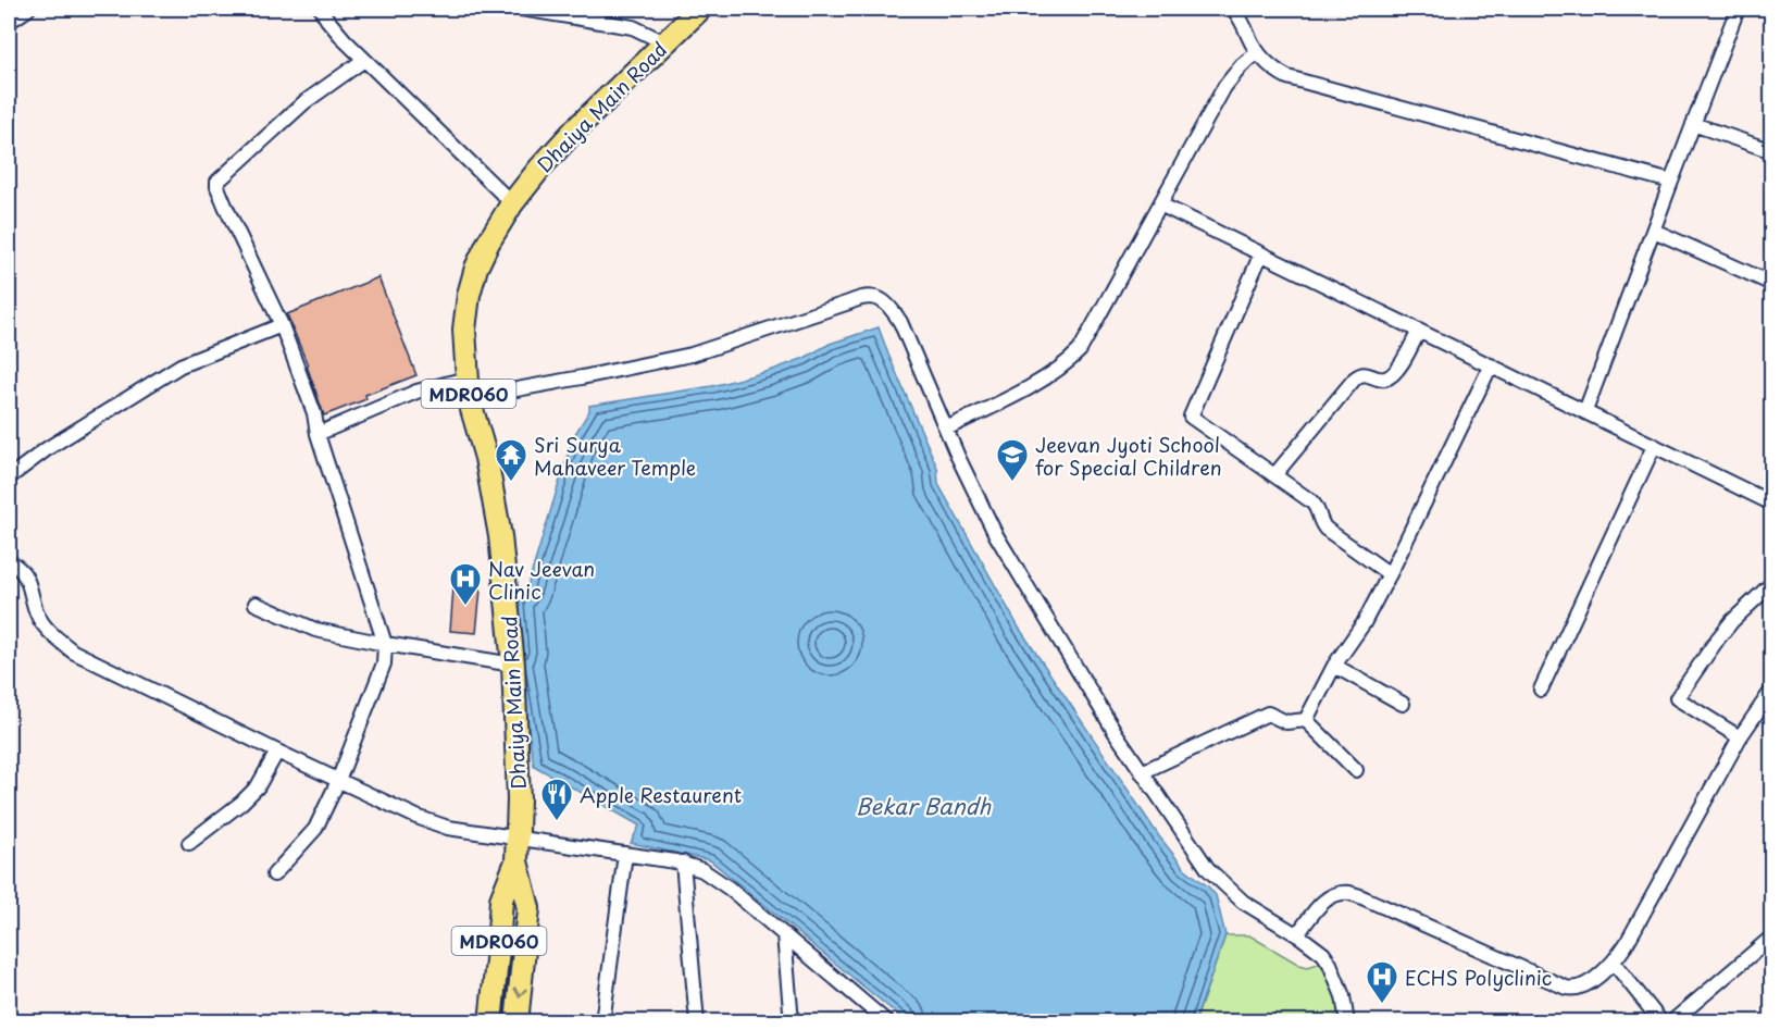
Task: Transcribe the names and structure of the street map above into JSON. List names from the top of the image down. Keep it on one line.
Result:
{"streets":{"main road":["Dhaiya Main Road","MDR060"]},"water":["Bekar Bandh"],"places":{"temple":["Sri Surya Mahaveer Temple"],"school or university":["Jeevan Jyoti School for Special Children"],"hospital":["Nav Jeevan Clinic","ECHS Polyclinic"],"restaurant":["Apple Restaurent"]}}
